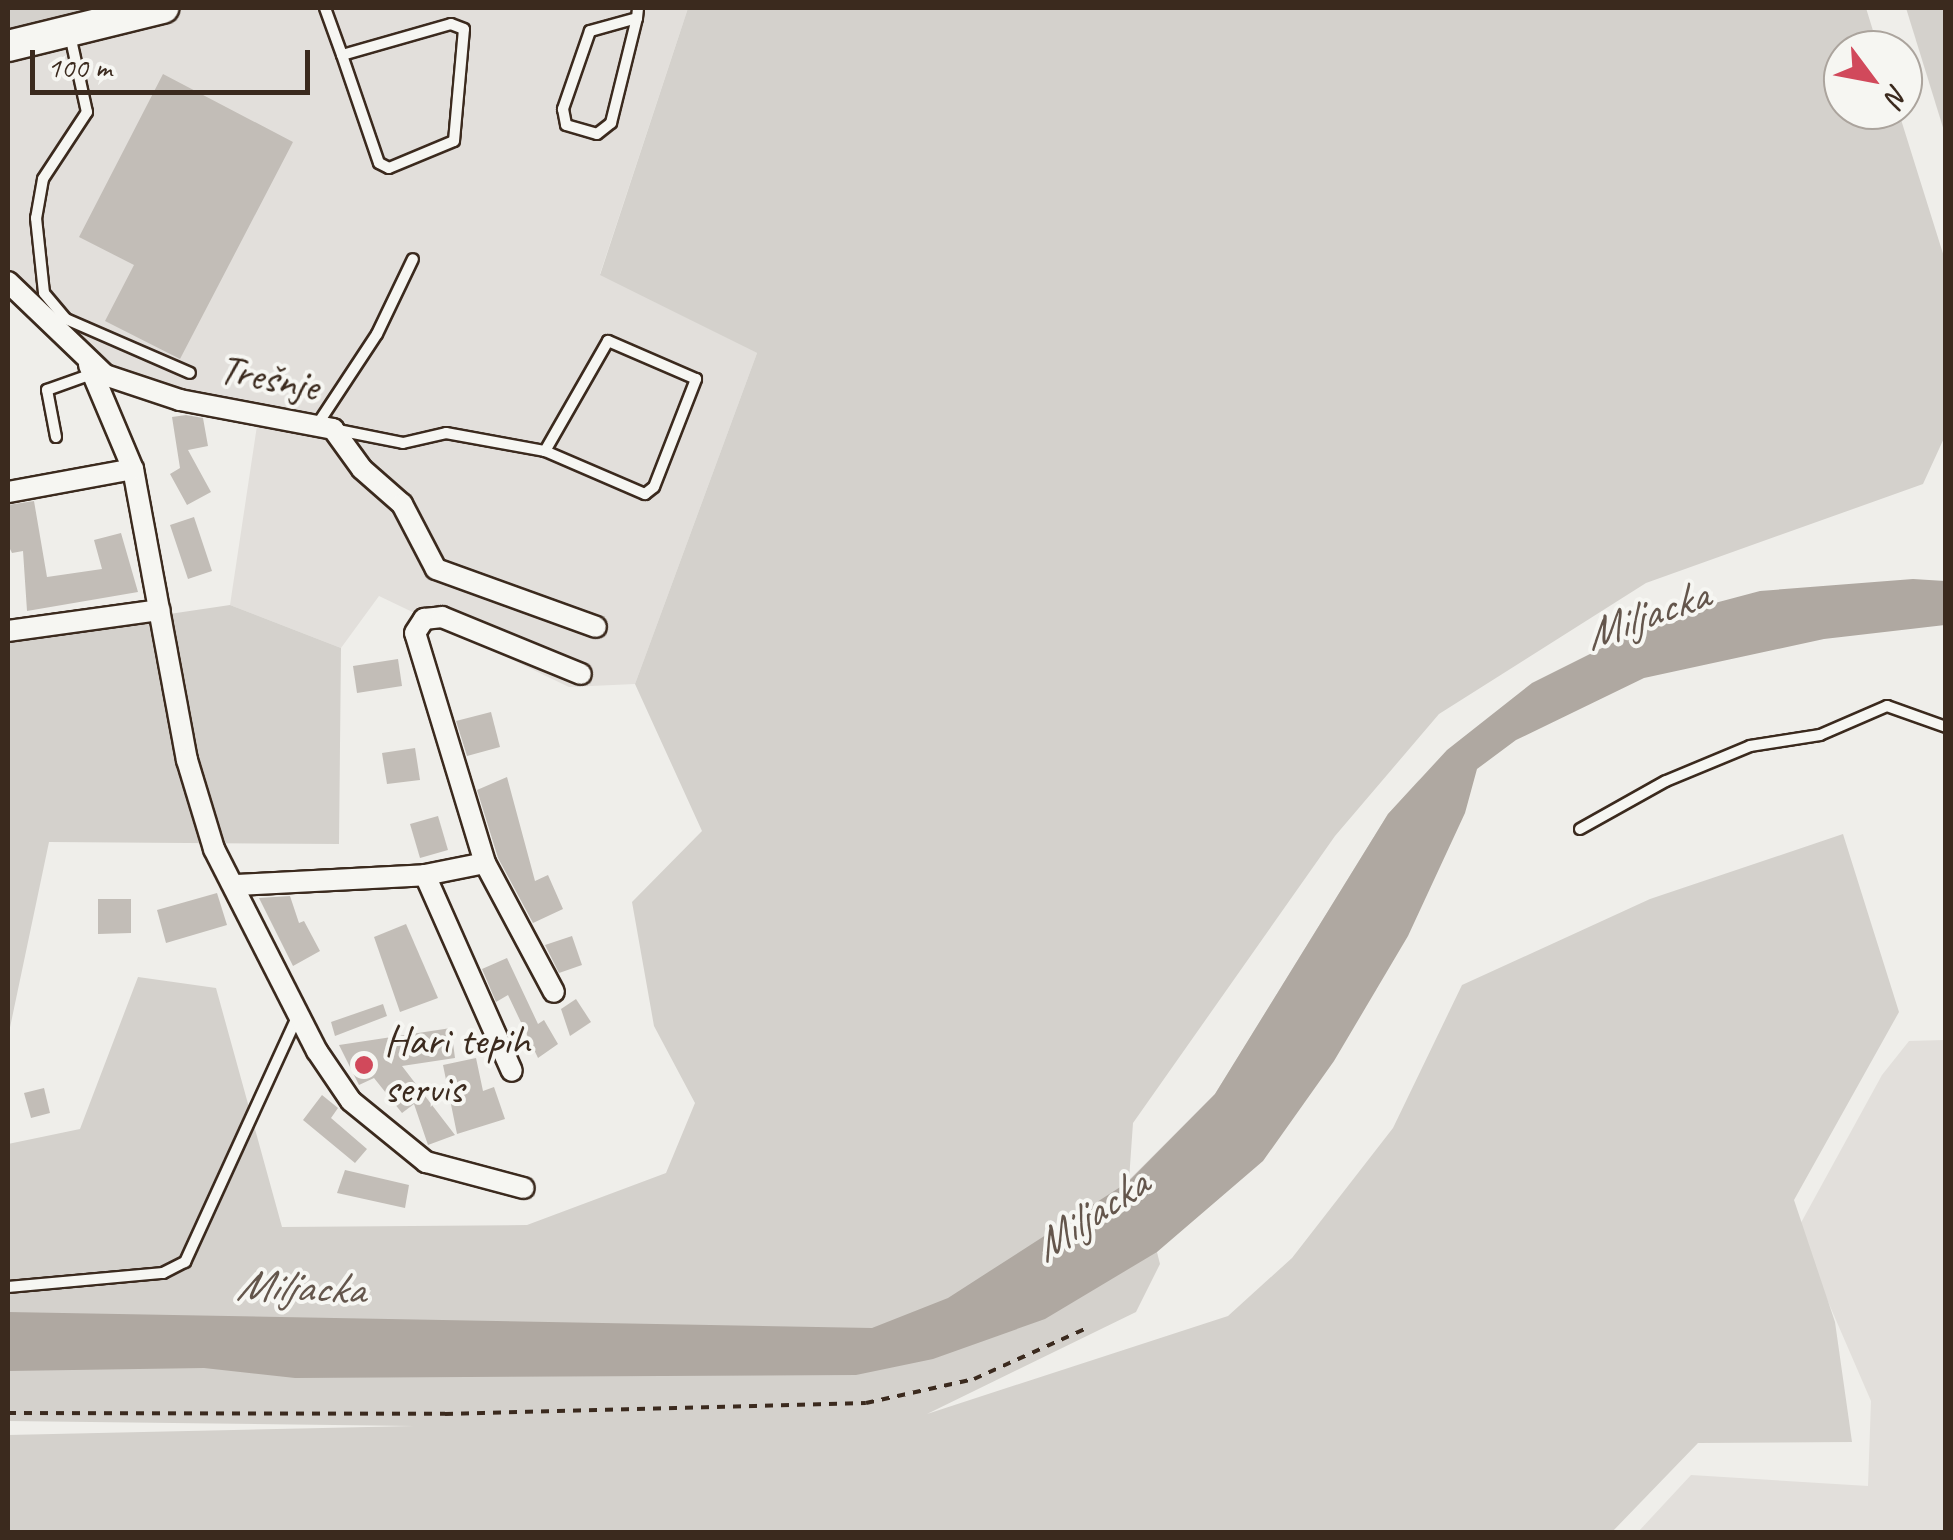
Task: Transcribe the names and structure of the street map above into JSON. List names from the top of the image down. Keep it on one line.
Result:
{"streets":{"street":["Trešnje"]},"water":["Miljacka"],"places":["Hari tepih servis"],"scale_bar":"100 m","north":"bottom right"}
